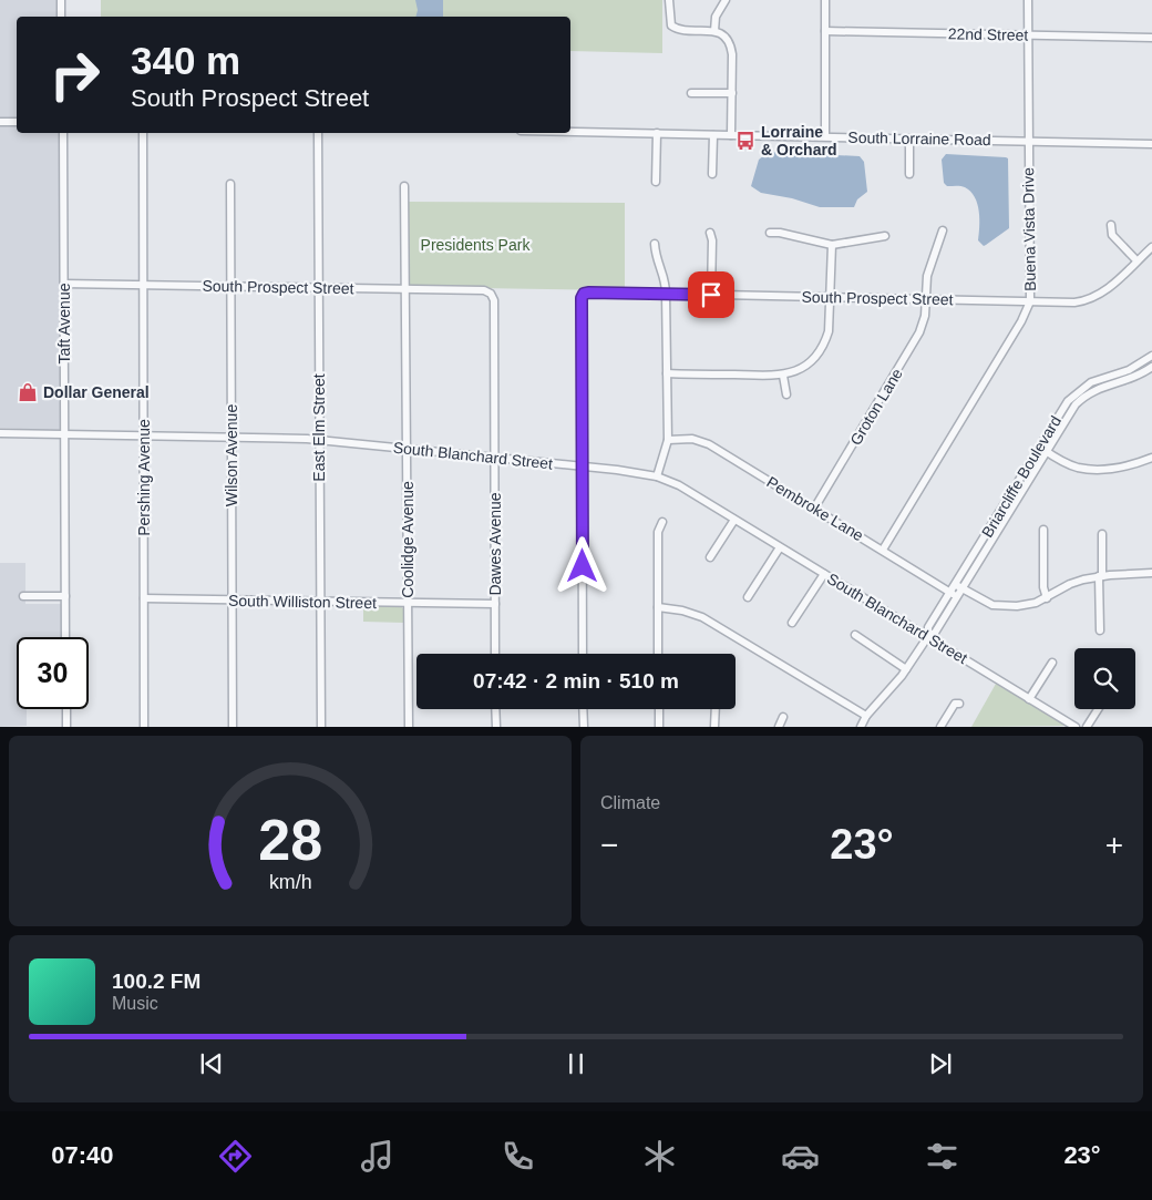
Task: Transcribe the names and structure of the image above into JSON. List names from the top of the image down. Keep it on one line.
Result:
{"streets":{"street":["22nd Street","South Lorraine Road","Buena Vista Drive","South Prospect Street","Taft Avenue","Groton Lane","East Elm Street","Wilson Avenue","South Blanchard Street","Briarcliffe Boulevard","Pershing Avenue","Pembroke Lane","Coolidge Avenue","Dawes Avenue","South Williston Street"]},"crossings":[["22nd Street","Buena Vista Drive"],["South Lorraine Road","Buena Vista Drive"],["Buena Vista Drive","South Prospect Street"],["Buena Vista Drive","Pembroke Lane"],["South Prospect Street","Taft Avenue"],["South Prospect Street","Groton Lane"],["South Prospect Street","East Elm Street"],["South Prospect Street","Wilson Avenue"],["South Prospect Street","South Blanchard Street"],["South Prospect Street","Pershing Avenue"],["South Prospect Street","Coolidge Avenue"],["South Prospect Street","Dawes Avenue"],["Taft Avenue","South Blanchard Street"],["Groton Lane","Pembroke Lane"],["East Elm Street","South Blanchard Street"],["East Elm Street","South Williston Street"],["Wilson Avenue","South Blanchard Street"],["Wilson Avenue","South Williston Street"],["South Blanchard Street","Briarcliffe Boulevard"],["South Blanchard Street","Pershing Avenue"],["South Blanchard Street","Coolidge Avenue"],["South Blanchard Street","Dawes Avenue"],["Briarcliffe Boulevard","Pembroke Lane"],["Pershing Avenue","South Williston Street"],["Coolidge Avenue","South Williston Street"],["Dawes Avenue","South Williston Street"]],"parks":["Presidents Park"],"places":{"bus stop":["Lorraine & Orchard"],"shop":["Dollar General"]},"page":{"turn":["340 m","South Prospect Street"],"limit":"30","trip":"07:42 · 2 min · 510 m","tile":"Climate","heat":["−","23°","+"],"song":["100.2 FM","Music"],"tabs":["07:40","23°"],"gauge":["28","km/h"]}}
